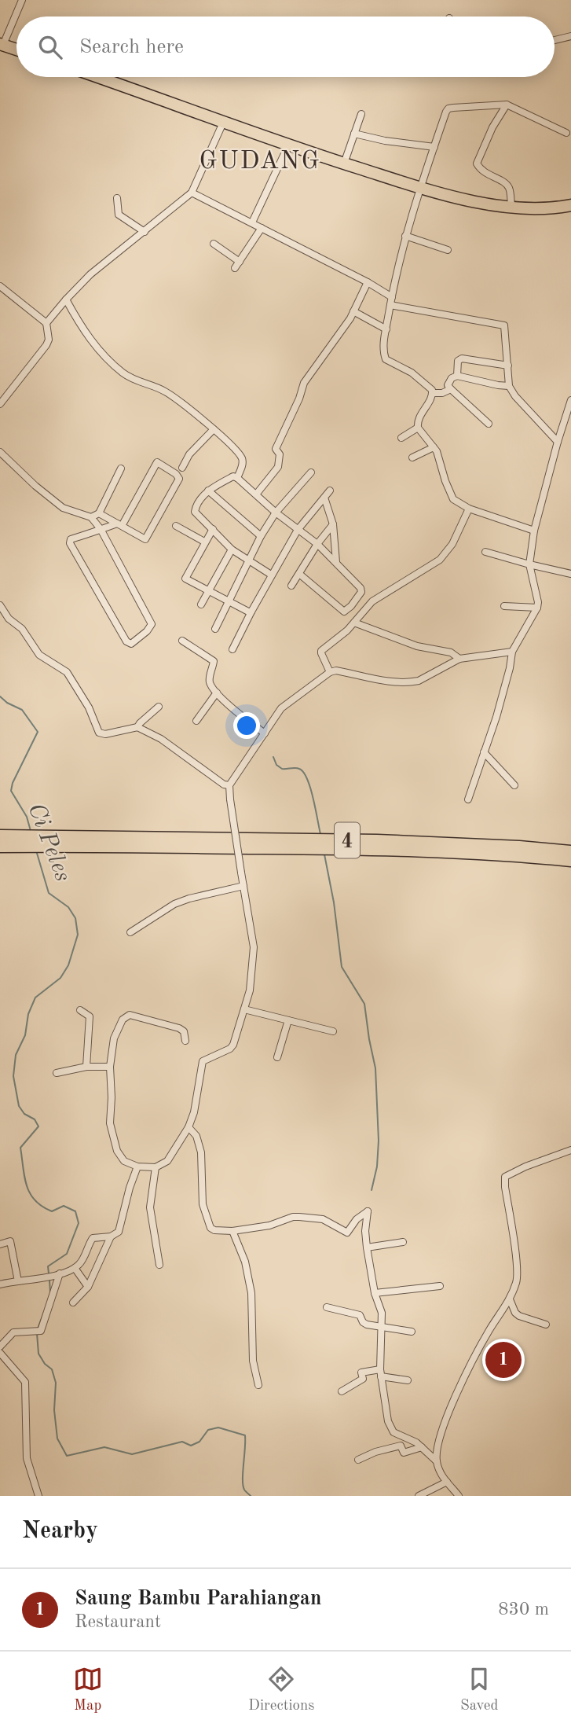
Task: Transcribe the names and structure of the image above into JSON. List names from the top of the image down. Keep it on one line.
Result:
{"streets":{"highway":["4"]},"districts":["GUDANG"],"water":["Ci Peles"],"page":{"search":"Search here","pins":"1","heading":"Nearby","list":[{"mark":"1","name":"Saung Bambu Parahiangan","note":"Restaurant","value":"830 m"}],"nav":["Map","Directions","Saved"]}}
